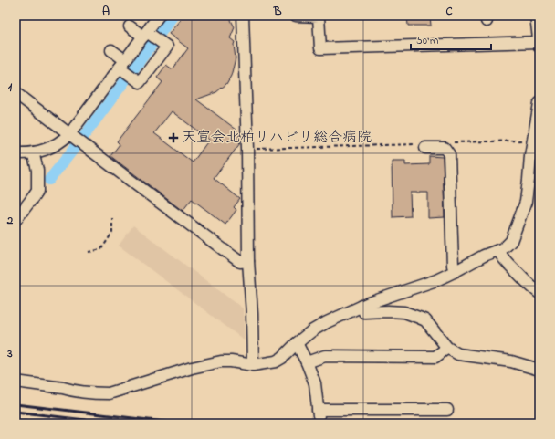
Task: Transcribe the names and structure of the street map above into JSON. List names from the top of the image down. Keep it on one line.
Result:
{"places":{"health":["天宣会北柏リハビリ総合病院"]},"scale_bar":"50 m","grid":{"columns":["A","B","C"],"rows":["1","2","3"]}}
